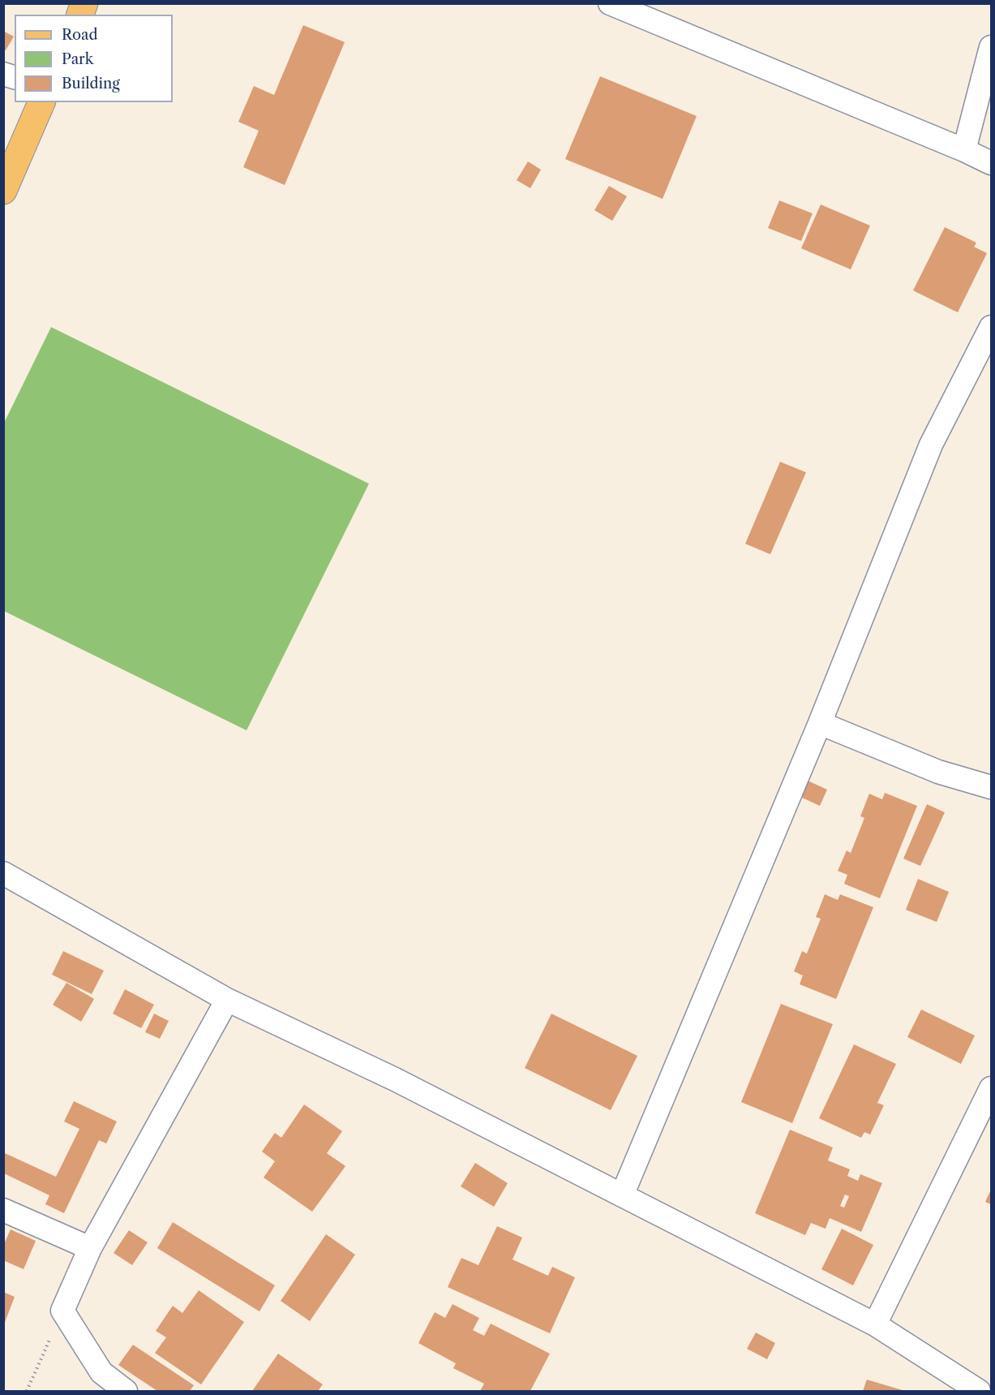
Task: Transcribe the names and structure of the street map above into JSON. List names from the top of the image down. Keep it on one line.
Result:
{"legend":["Road","Park","Building"]}
